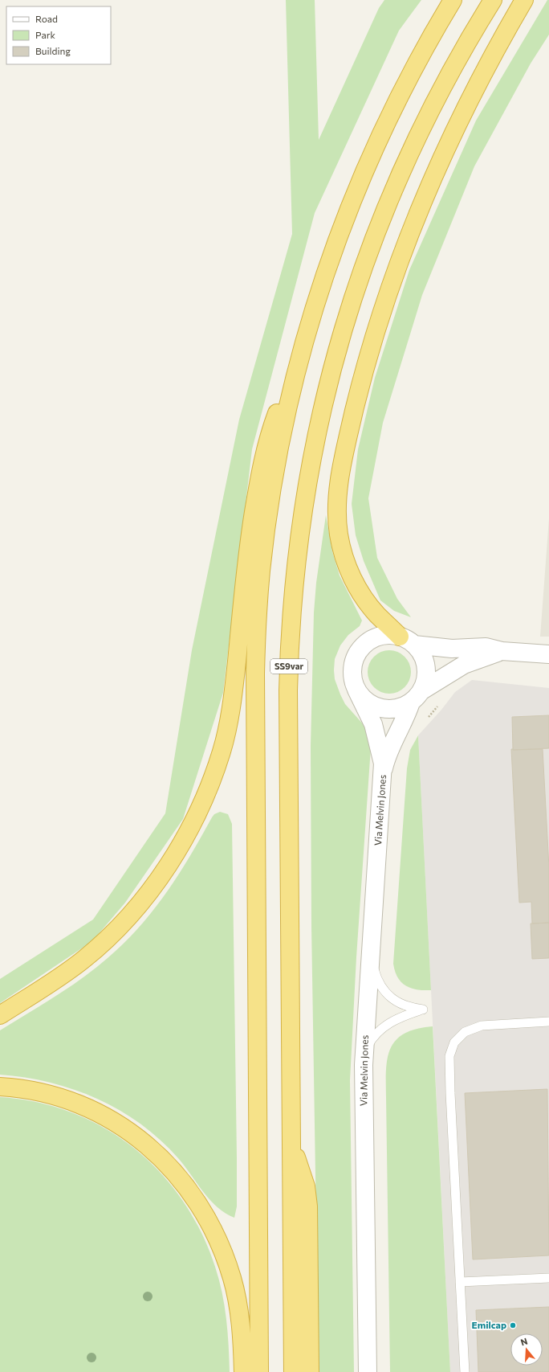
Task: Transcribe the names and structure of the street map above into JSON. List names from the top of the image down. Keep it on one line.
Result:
{"streets":{"highway":["SS9var"],"street":["Via Melvin Jones"]},"places":["Emilcap"],"legend":["Road","Park","Building"],"north":"top"}
